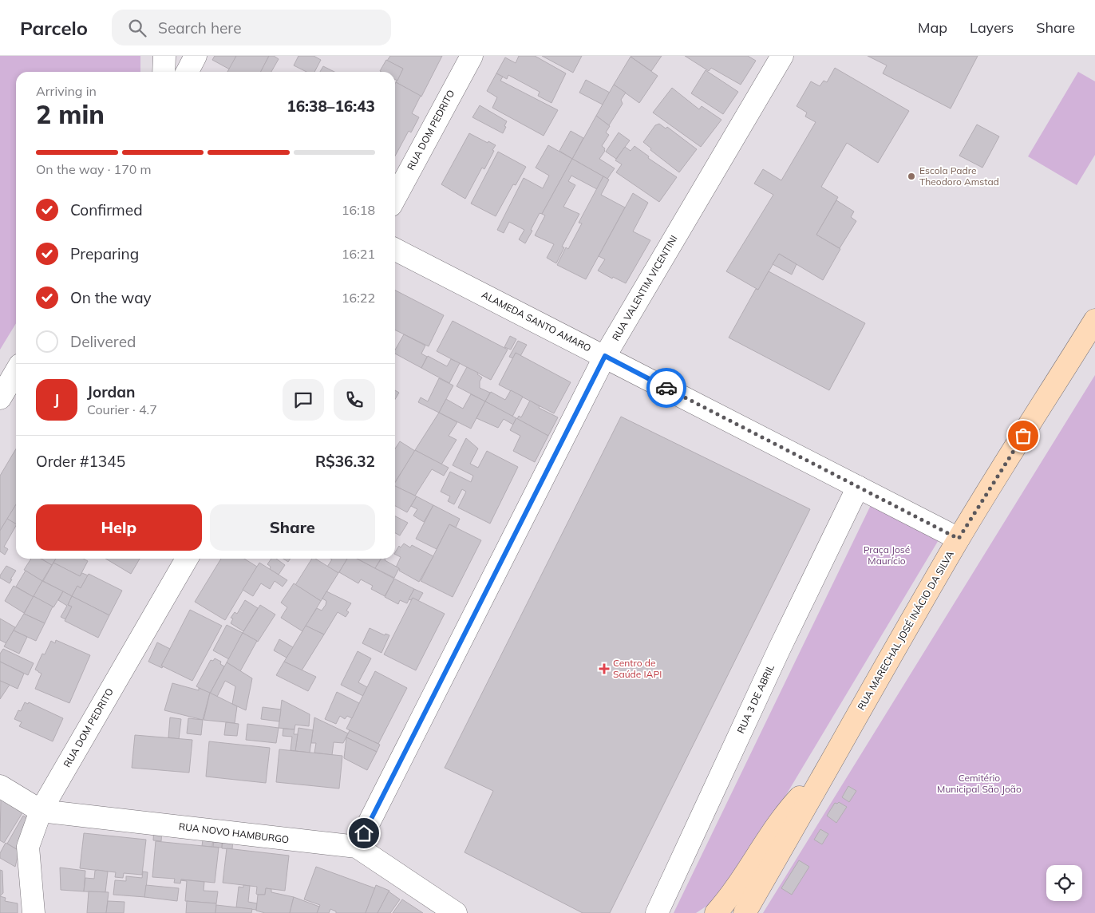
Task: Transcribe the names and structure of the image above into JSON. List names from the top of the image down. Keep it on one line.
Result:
{"streets":{"main road":["RUA MARECHAL JOSÉ INÁCIO DA SILVA"],"street":["RUA DOM PEDRITO","RUA VALENTIM VICENTINI","ALAMEDA SANTO AMARO","RUA 3 DE ABRIL","RUA NOVO HAMBURGO"]},"crossings":[["RUA DOM PEDRITO","RUA NOVO HAMBURGO"],["RUA VALENTIM VICENTINI","ALAMEDA SANTO AMARO"],["RUA VALENTIM VICENTINI","RUA NOVO HAMBURGO"],["ALAMEDA SANTO AMARO","RUA MARECHAL JOSÉ INÁCIO DA SILVA"],["ALAMEDA SANTO AMARO","RUA 3 DE ABRIL"]],"parks":["Praça José Maurício","Cemitério Municipal São João"],"places":{"other":["Escola Padre Theodoro Amstad"],"health":["Centro de Saúde IAPI"]},"page":{"header":"Parcelo","search":"Search here","nav":["Map","Layers","Share"],"heading":["2 min","Arriving in","16:38–16:43"],"panel":["Jordan","Courier · 4.7","Order #1345","R$36.32"],"bar":"On the way · 170 m","list":[["Confirmed","16:18"],["Preparing","16:21"],["On the way","16:22"],"Delivered"],"round":"J","buttons":["Help","Share"]}}
